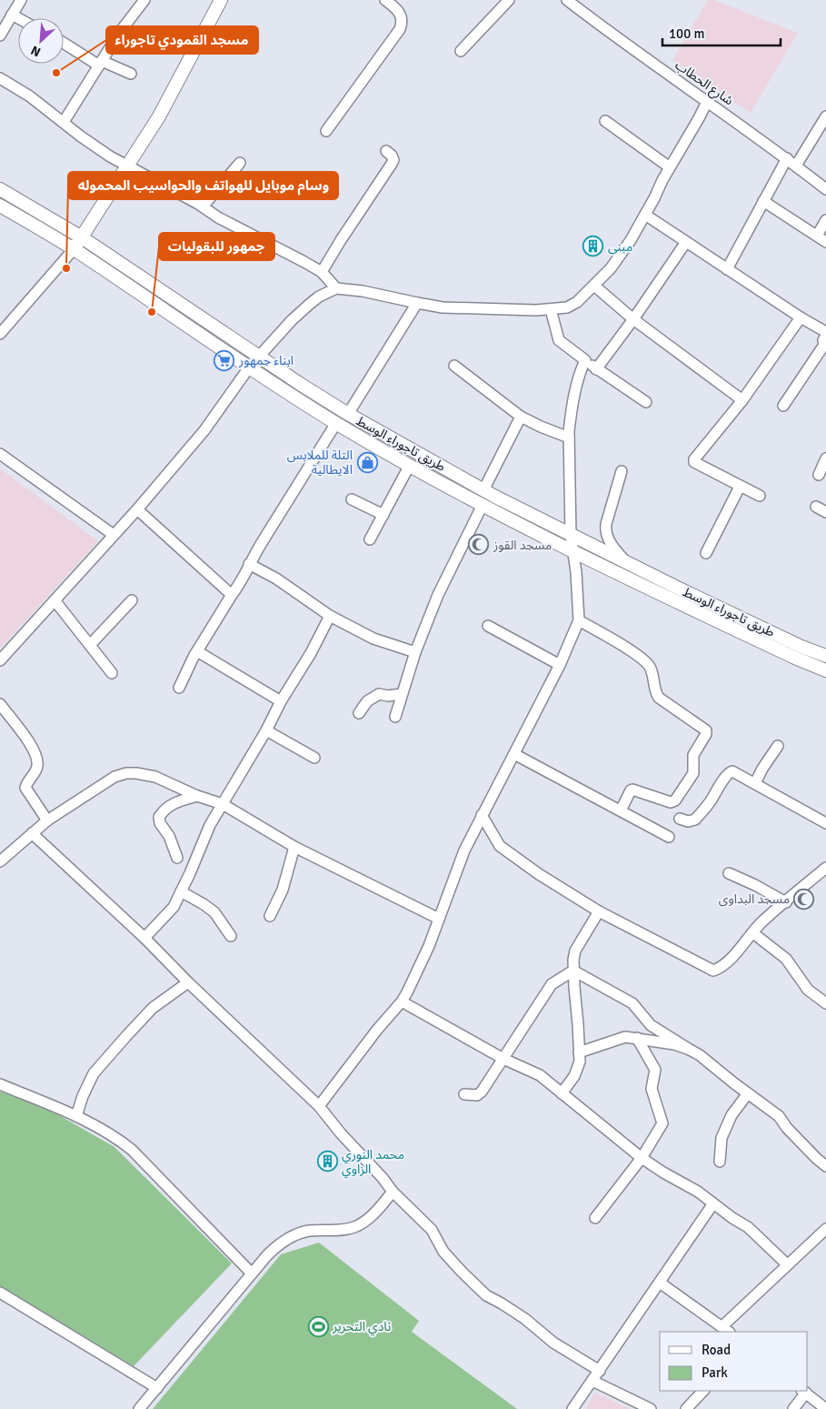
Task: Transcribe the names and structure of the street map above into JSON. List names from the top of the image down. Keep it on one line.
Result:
{"streets":{"main road":["طريق تاجوراء الوسط"],"street":["شارع الحطاب"]},"places":{"other":["مسجد القمودي تاجوراء","وسام موبايل للهواتف والحواسيب المحموله","جمهور للبقوليات"],"building":["مبنى","محمد النوري الزاوي"],"supermarket":["ابناء جمهور"],"shop":["التلة للملابس الايطالية"],"mosque":["مسجد القوز","مسجد البداوى"],"sports":["نادي التحرير"]},"legend":["Road","Park"],"scale_bar":"100 m","north":"bottom left"}
